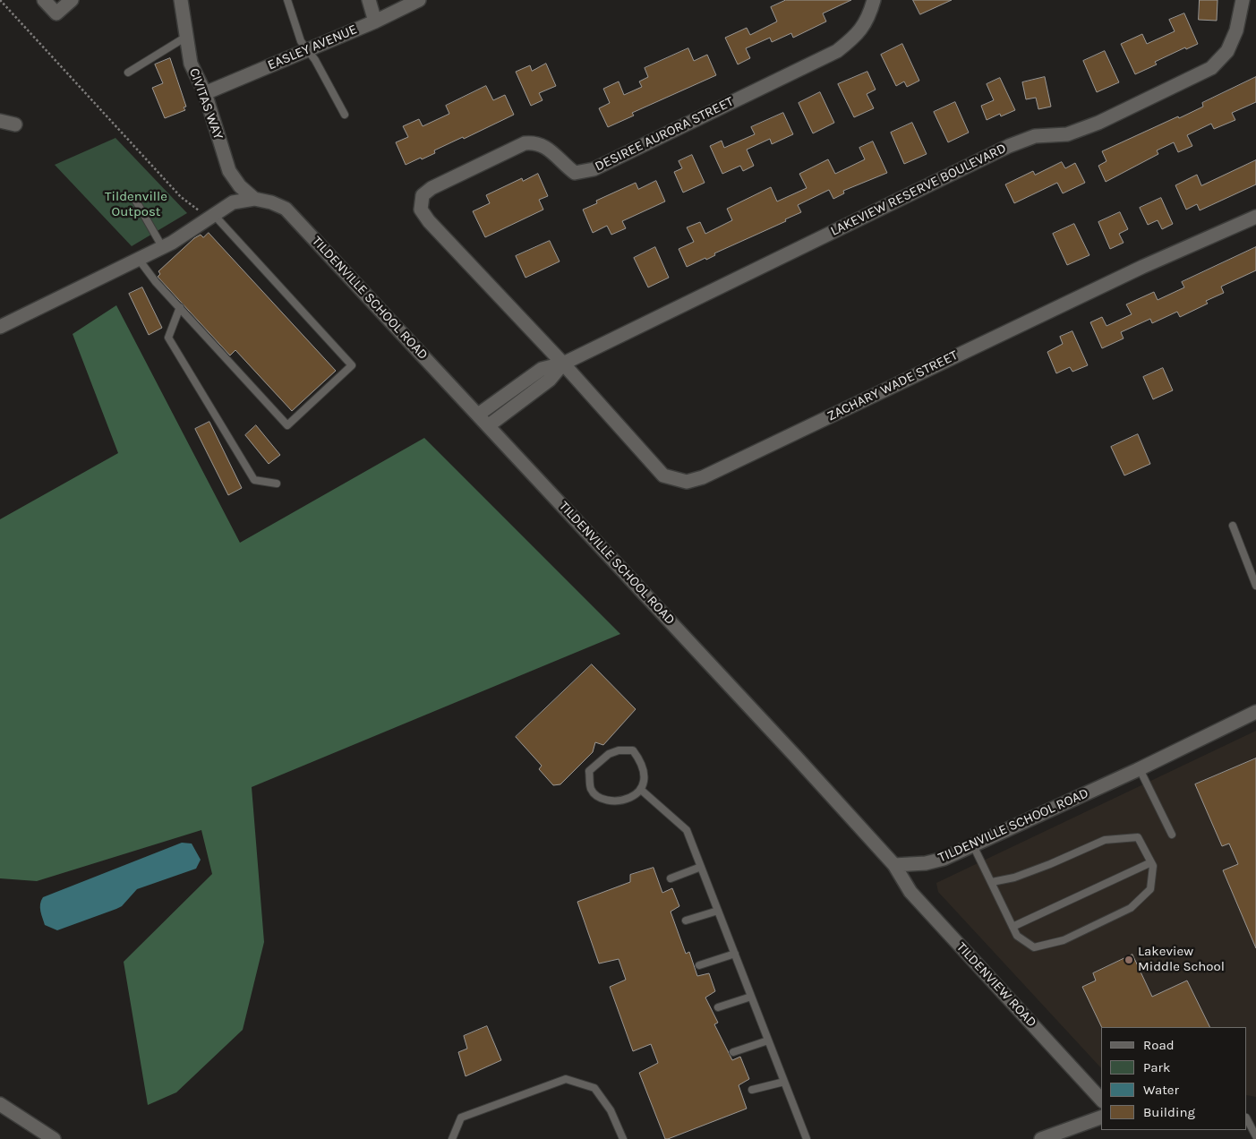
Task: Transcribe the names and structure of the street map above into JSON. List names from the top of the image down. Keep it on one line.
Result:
{"streets":{"street":["EASLEY AVENUE","CIVITAS WAY","DESIREE AURORA STREET","LAKEVIEW RESERVE BOULEVARD","TILDENVILLE SCHOOL ROAD","ZACHARY WADE STREET","TILDENVIEW ROAD"]},"crossings":[["EASLEY AVENUE","CIVITAS WAY"],["CIVITAS WAY","TILDENVILLE SCHOOL ROAD"],["DESIREE AURORA STREET","LAKEVIEW RESERVE BOULEVARD"],["DESIREE AURORA STREET","ZACHARY WADE STREET"],["LAKEVIEW RESERVE BOULEVARD","TILDENVILLE SCHOOL ROAD"],["LAKEVIEW RESERVE BOULEVARD","ZACHARY WADE STREET"],["TILDENVILLE SCHOOL ROAD","TILDENVIEW ROAD"]],"parks":["Tildenville Outpost"],"places":["Lakeview Middle School"],"legend":["Road","Park","Water","Building"]}
